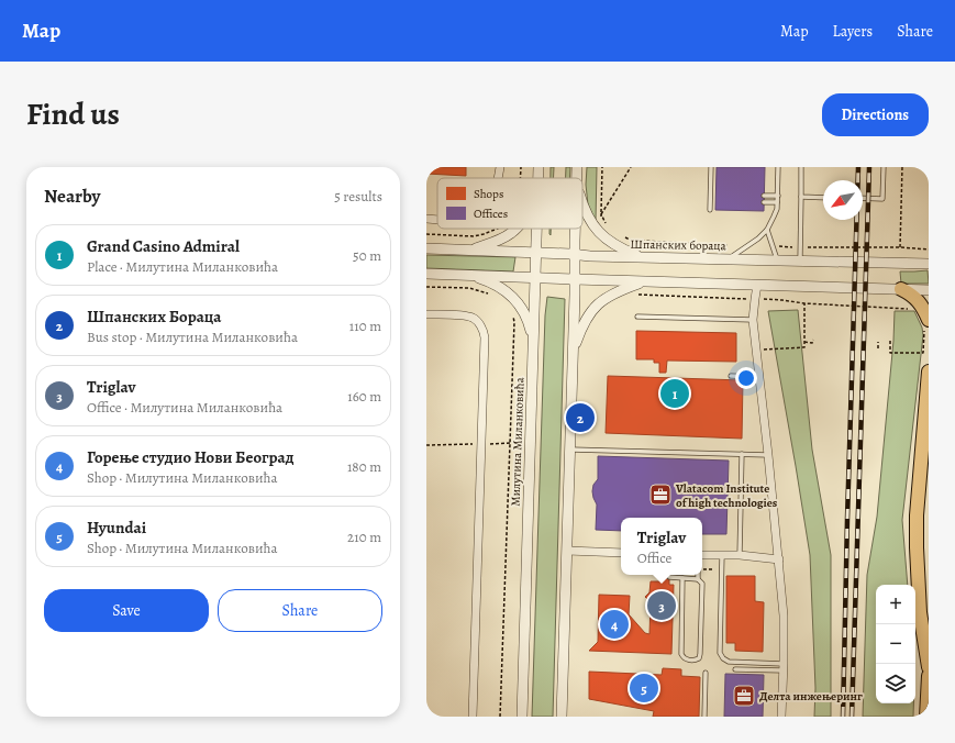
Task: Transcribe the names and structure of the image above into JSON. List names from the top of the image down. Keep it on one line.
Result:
{"streets":{"street":["Шпанских бораца","Милутина Миланковића"]},"crossings":[["Шпанских бораца","Милутина Миланковића"]],"places":{"office":["Vlatacom Institute of high technologies","Делта инжењеринг"]},"legend":["Shops","Offices"],"north":"bottom left","page":{"header":"Map","nav":["Map","Layers","Share"],"title":"Find us","buttons":["Directions",["Save","Share"]],"heading":["Nearby","5 results"],"list":[{"mark":"1","name":"Grand Casino Admiral","note":"Place · Милутина Миланковића","value":"50 m"},{"mark":"2","name":"Шпанских Бораца","note":"Bus stop · Милутина Миланковића","value":"110 m"},{"mark":"3","name":"Triglav","note":"Office · Милутина Миланковића","value":"160 m"},{"mark":"4","name":"Горење студио Нови Београд","note":"Shop · Милутина Миланковића","value":"180 m"},{"mark":"5","name":"Hyundai","note":"Shop · Милутина Миланковића","value":"210 m"}],"pins":["1","2","3","4","5"],"popup":["Triglav","Office"],"map_buttons":["+","−"]}}
